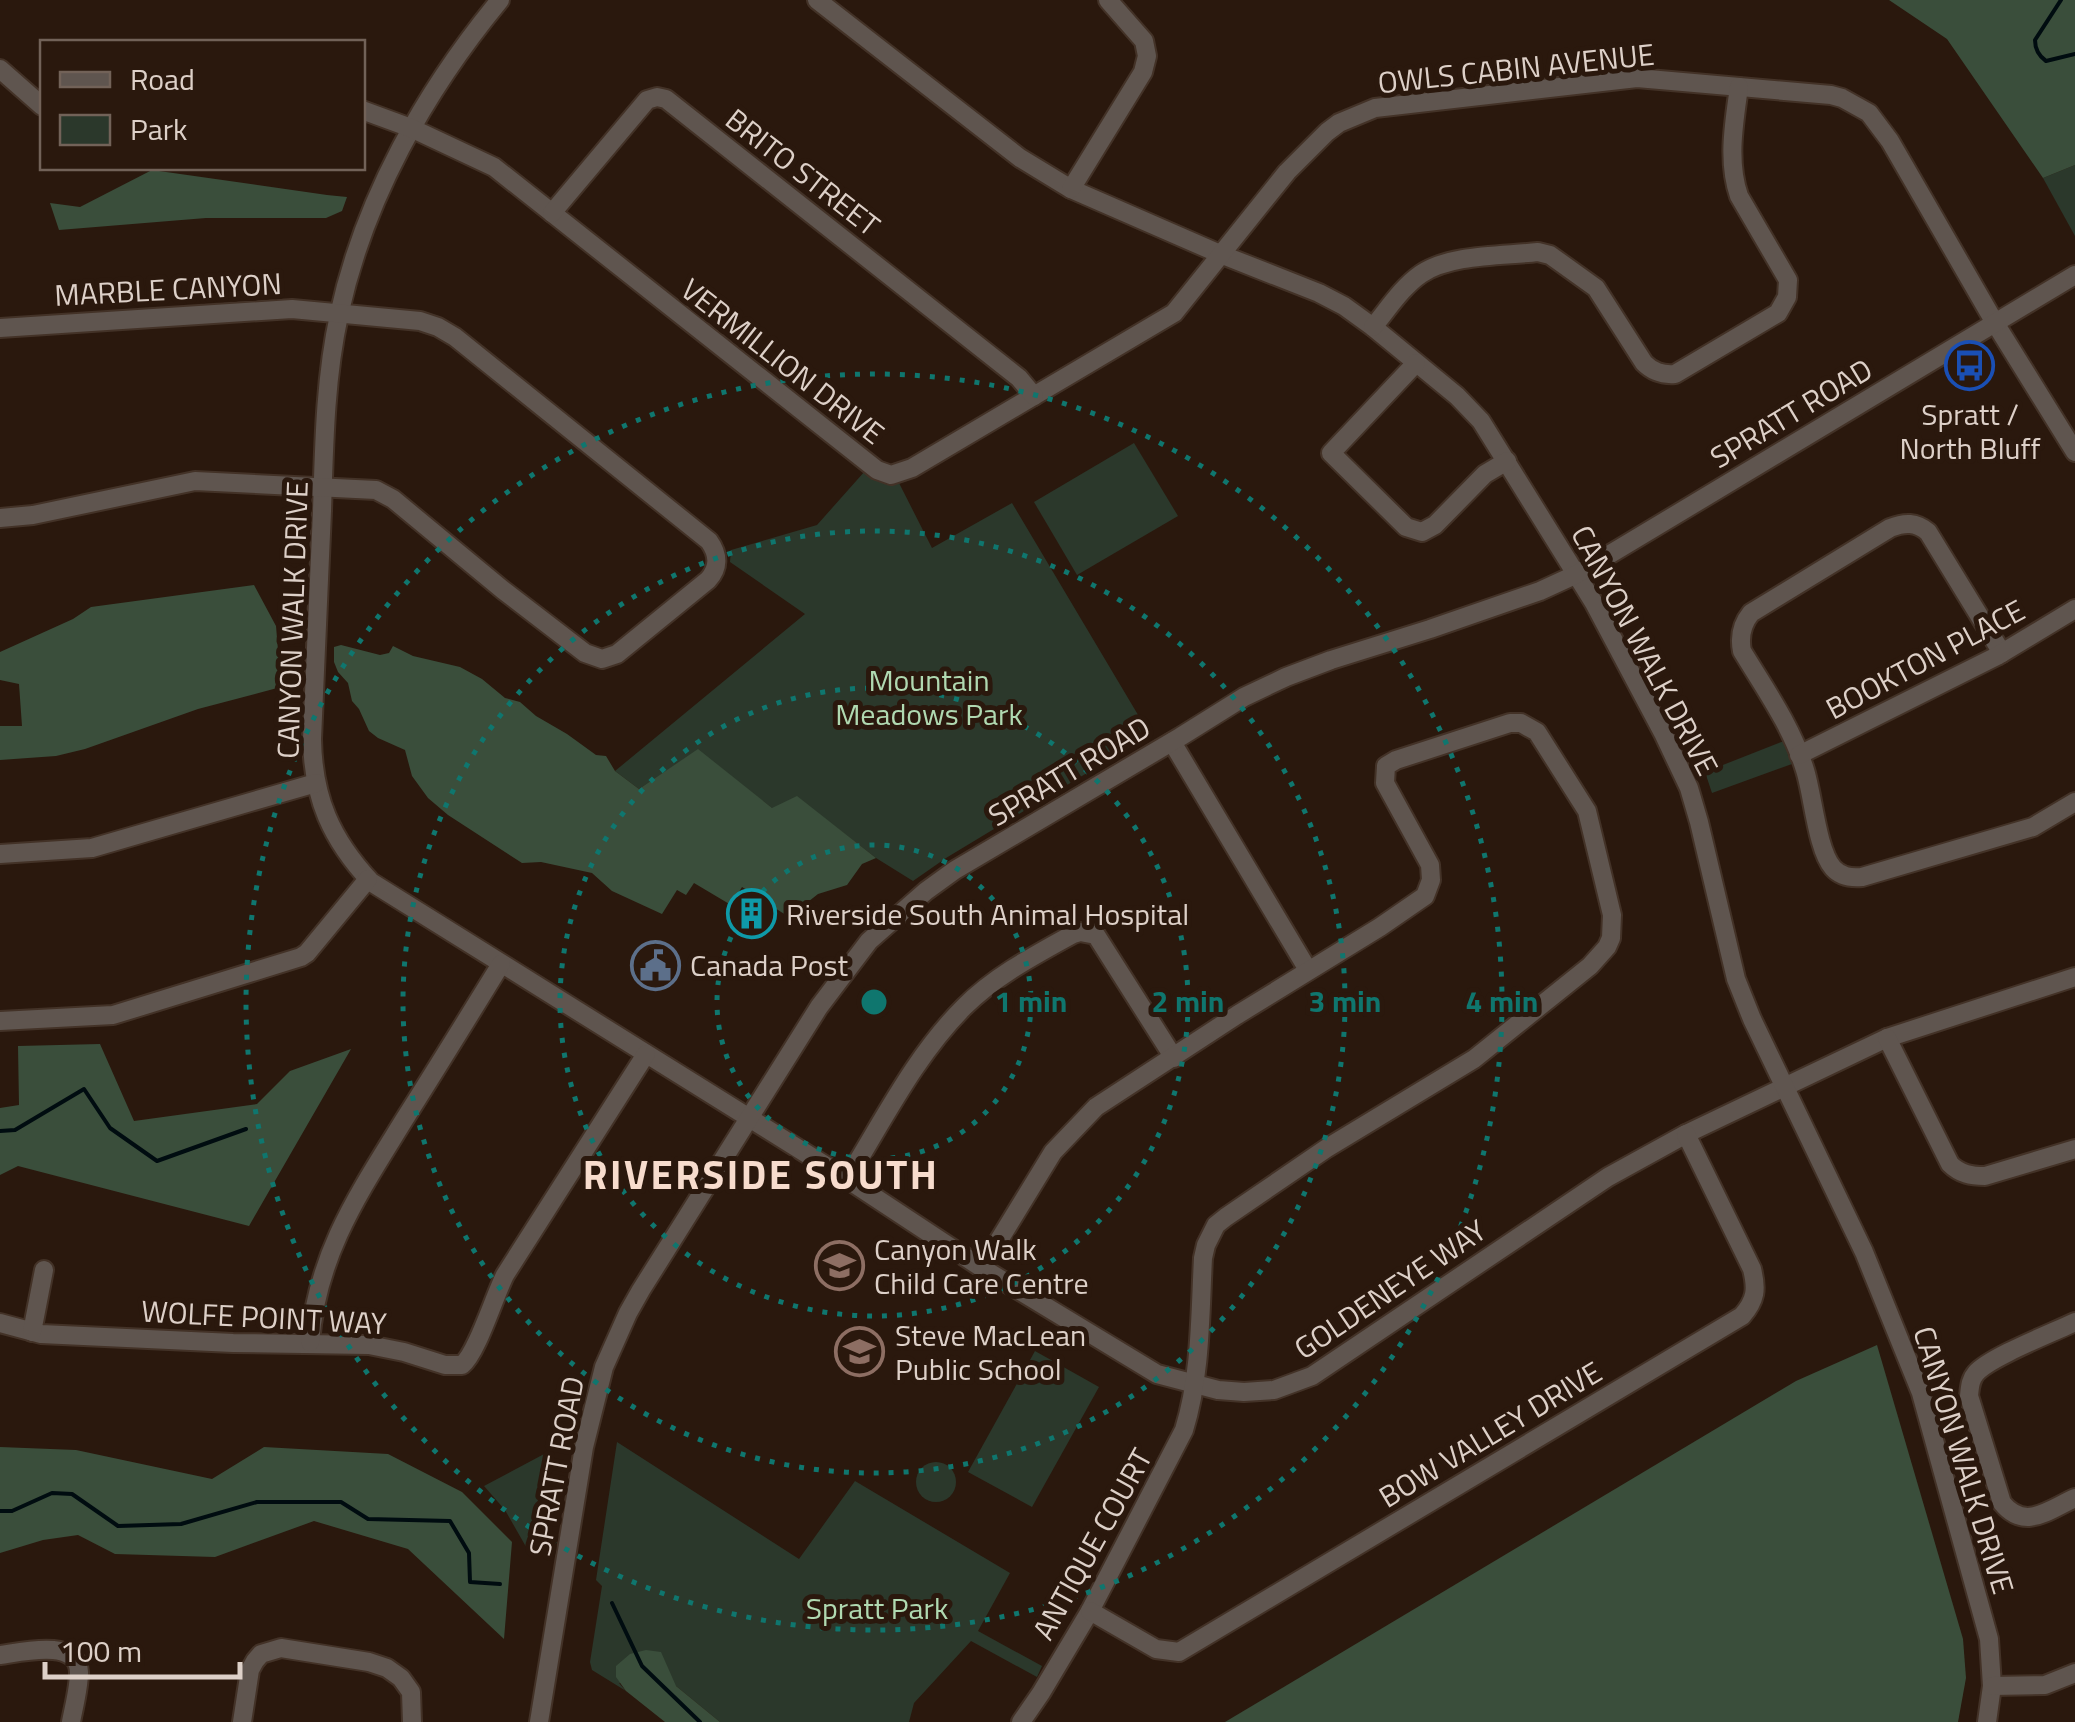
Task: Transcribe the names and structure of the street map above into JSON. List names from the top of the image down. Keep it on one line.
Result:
{"streets":{"street":["OWLS CABIN AVENUE","BRITO STREET","MARBLE CANYON","VERMILLION DRIVE","SPRATT ROAD","CANYON WALK DRIVE","BOOKTON PLACE","GOLDENEYE WAY","WOLFE POINT WAY","BOW VALLEY DRIVE","ANTIQUE COURT"]},"crossings":[["OWLS CABIN AVENUE","VERMILLION DRIVE"],["OWLS CABIN AVENUE","SPRATT ROAD"],["OWLS CABIN AVENUE","CANYON WALK DRIVE"],["BRITO STREET","VERMILLION DRIVE"],["MARBLE CANYON","CANYON WALK DRIVE"],["VERMILLION DRIVE","CANYON WALK DRIVE"],["SPRATT ROAD","CANYON WALK DRIVE"],["SPRATT ROAD","GOLDENEYE WAY"],["CANYON WALK DRIVE","GOLDENEYE WAY"],["CANYON WALK DRIVE","WOLFE POINT WAY"],["GOLDENEYE WAY","BOW VALLEY DRIVE"],["GOLDENEYE WAY","ANTIQUE COURT"],["BOW VALLEY DRIVE","ANTIQUE COURT"]],"districts":["RIVERSIDE SOUTH"],"parks":["Mountain Meadows Park","Spratt Park"],"places":{"bus stop":["Spratt / North Bluff"],"building":["Riverside South Animal Hospital"],"public building":["Canada Post"],"school or university":["Canyon Walk Child Care Centre","Steve MacLean Public School"]},"legend":["Road","Park"],"scale_bar":"100 m","rings":["1 min","2 min","3 min","4 min"]}
